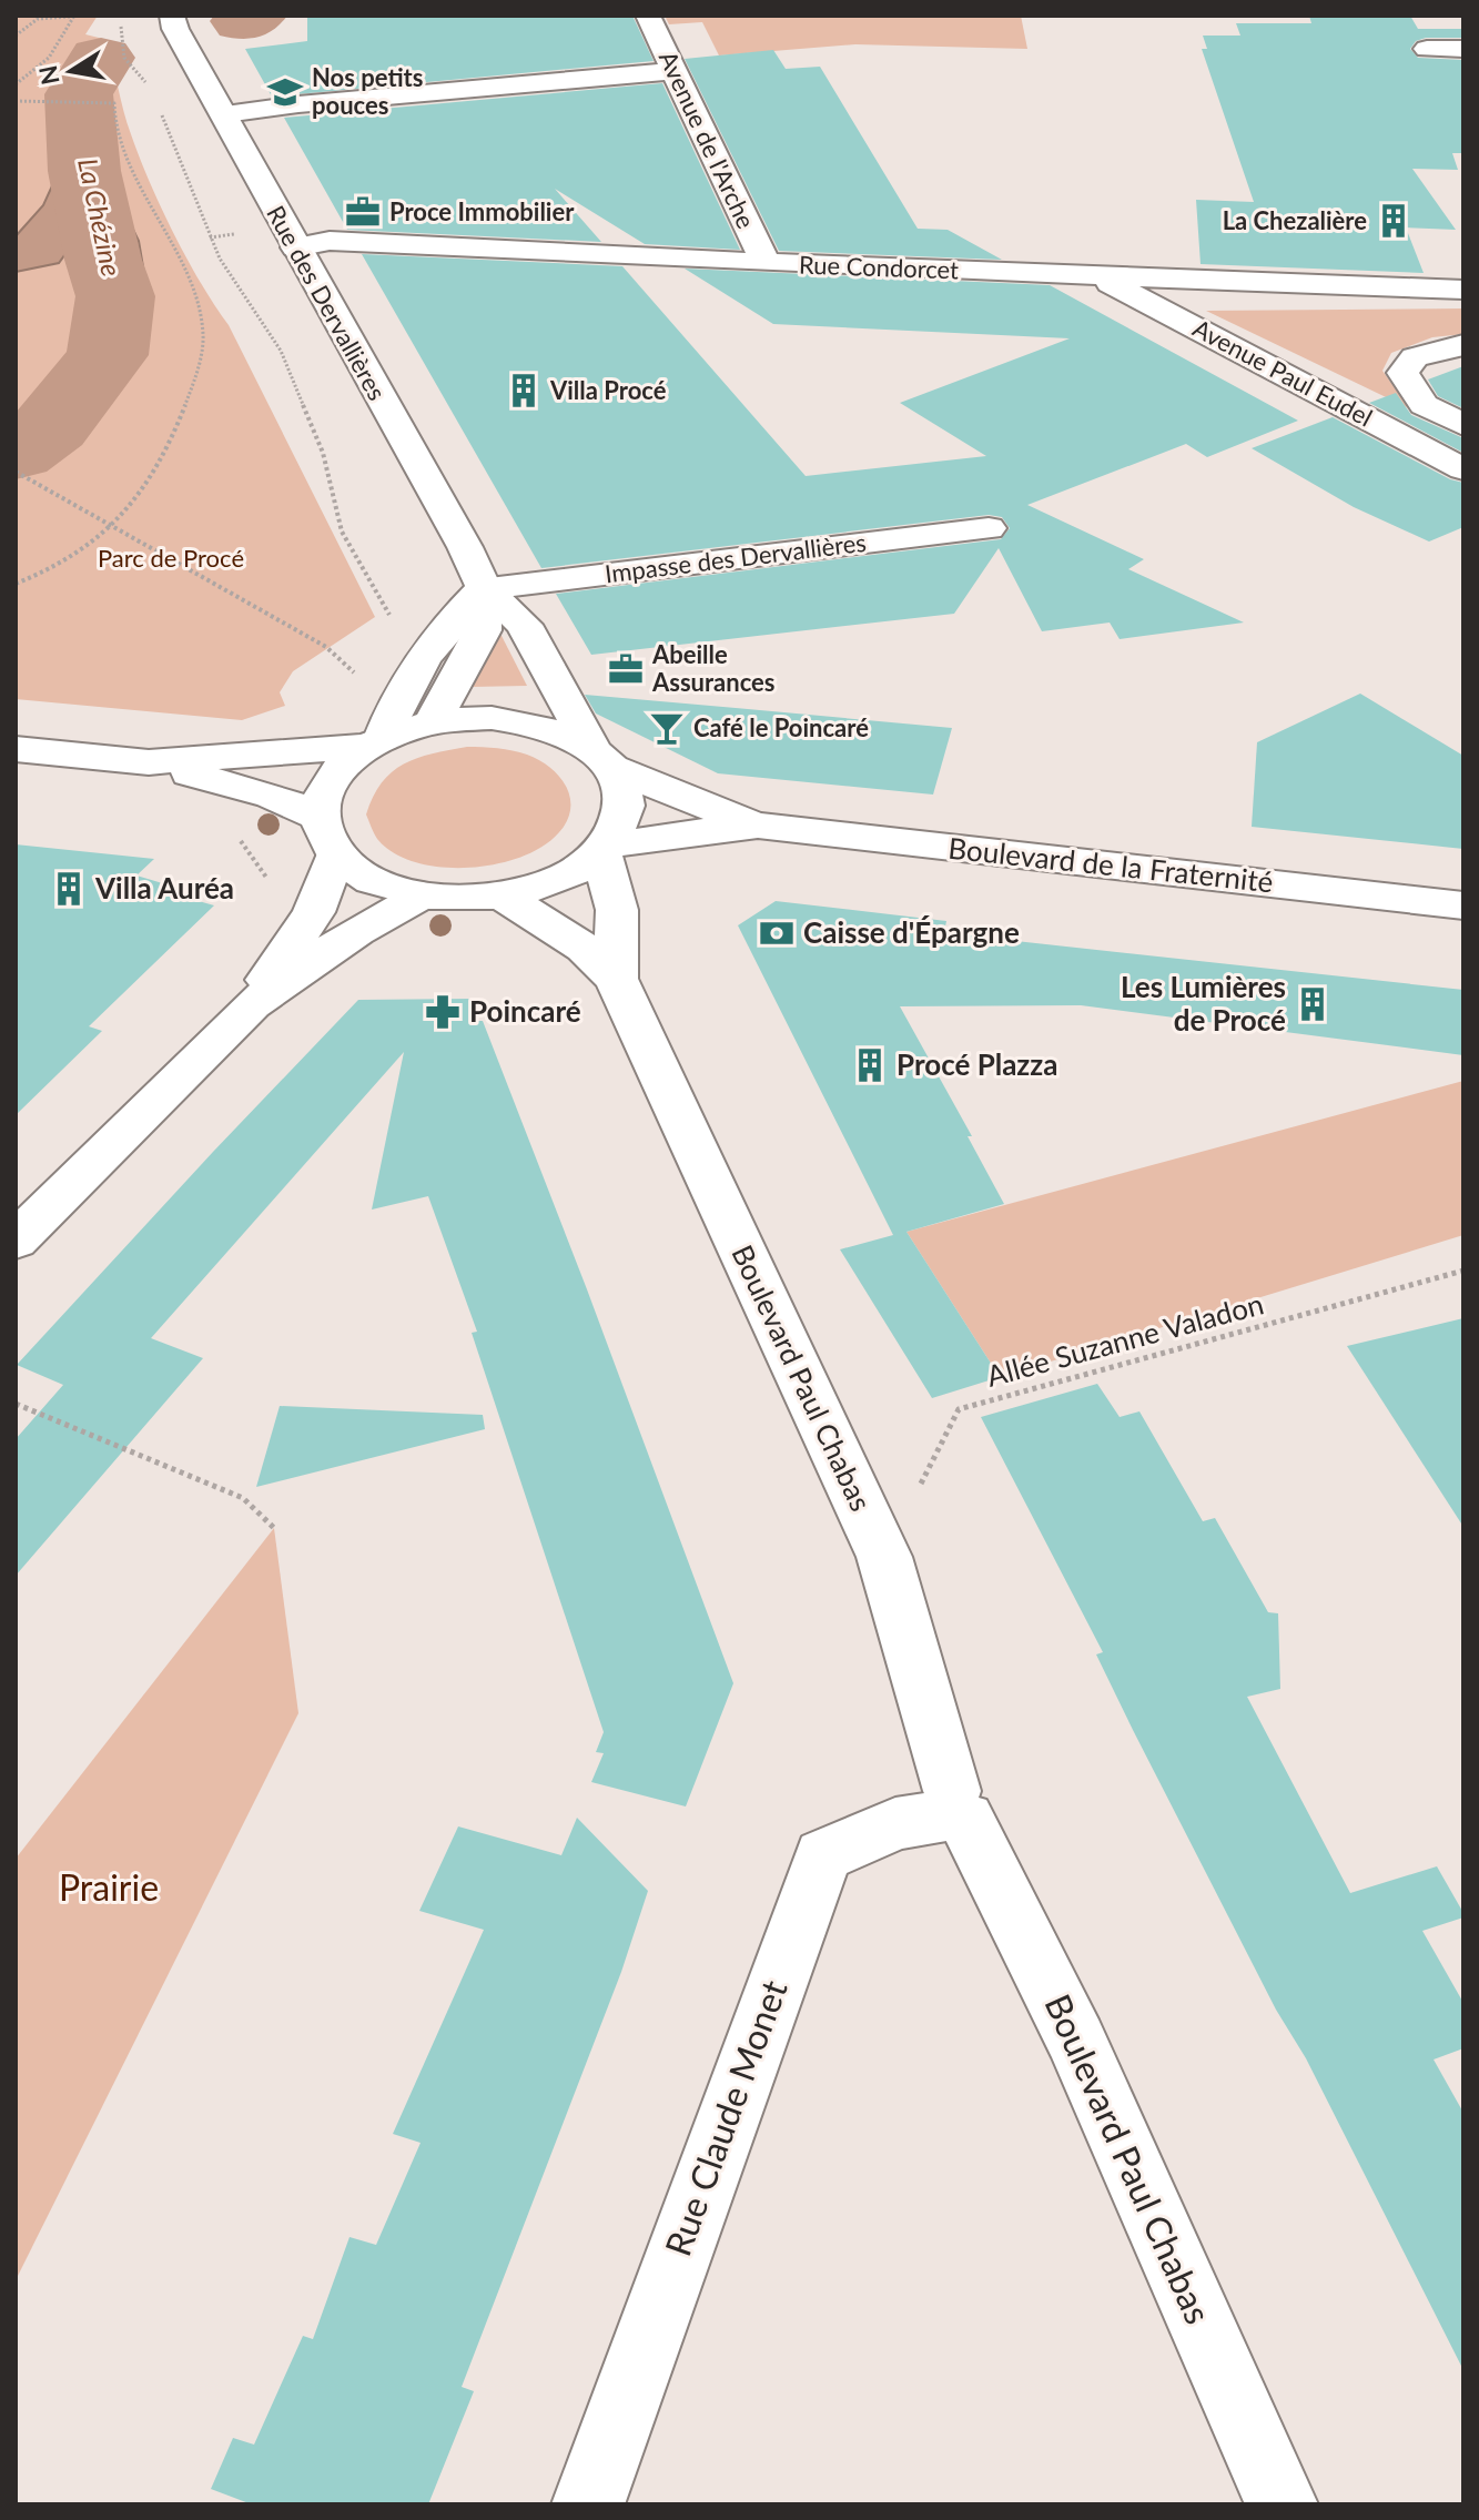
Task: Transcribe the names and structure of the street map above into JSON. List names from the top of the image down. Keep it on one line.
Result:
{"streets":{"main road":["Avenue de l'Arche","Rue Condorcet","Rue des Dervallières","Avenue Paul Eudel","Impasse des Dervallières","Boulevard de la Fraternité","Boulevard Paul Chabas","Rue Claude Monet"],"path":["Allée Suzanne Valadon"]},"crossings":[["Avenue de l'Arche","Rue Condorcet"],["Rue Condorcet","Rue des Dervallières"],["Rue Condorcet","Avenue Paul Eudel"],["Rue des Dervallières","Impasse des Dervallières"],["Rue des Dervallières","Boulevard de la Fraternité"],["Rue des Dervallières","Boulevard Paul Chabas"],["Boulevard de la Fraternité","Boulevard Paul Chabas"],["Allée Suzanne Valadon","Boulevard Paul Chabas"],["Boulevard Paul Chabas","Rue Claude Monet"]],"water":["La Chézine"],"parks":["Parc de Procé","Prairie"],"places":{"school or university":["Nos petits pouces"],"office":["Proce Immobilier","Abeille Assurances"],"building":["La Chezalière","Villa Procé","Villa Auréa","Les Lumières de Procé","Procé Plazza"],"bar":["Café le Poincaré"],"bank":["Caisse d'Épargne"],"pharmacy":["Poincaré"]},"north":"left"}
